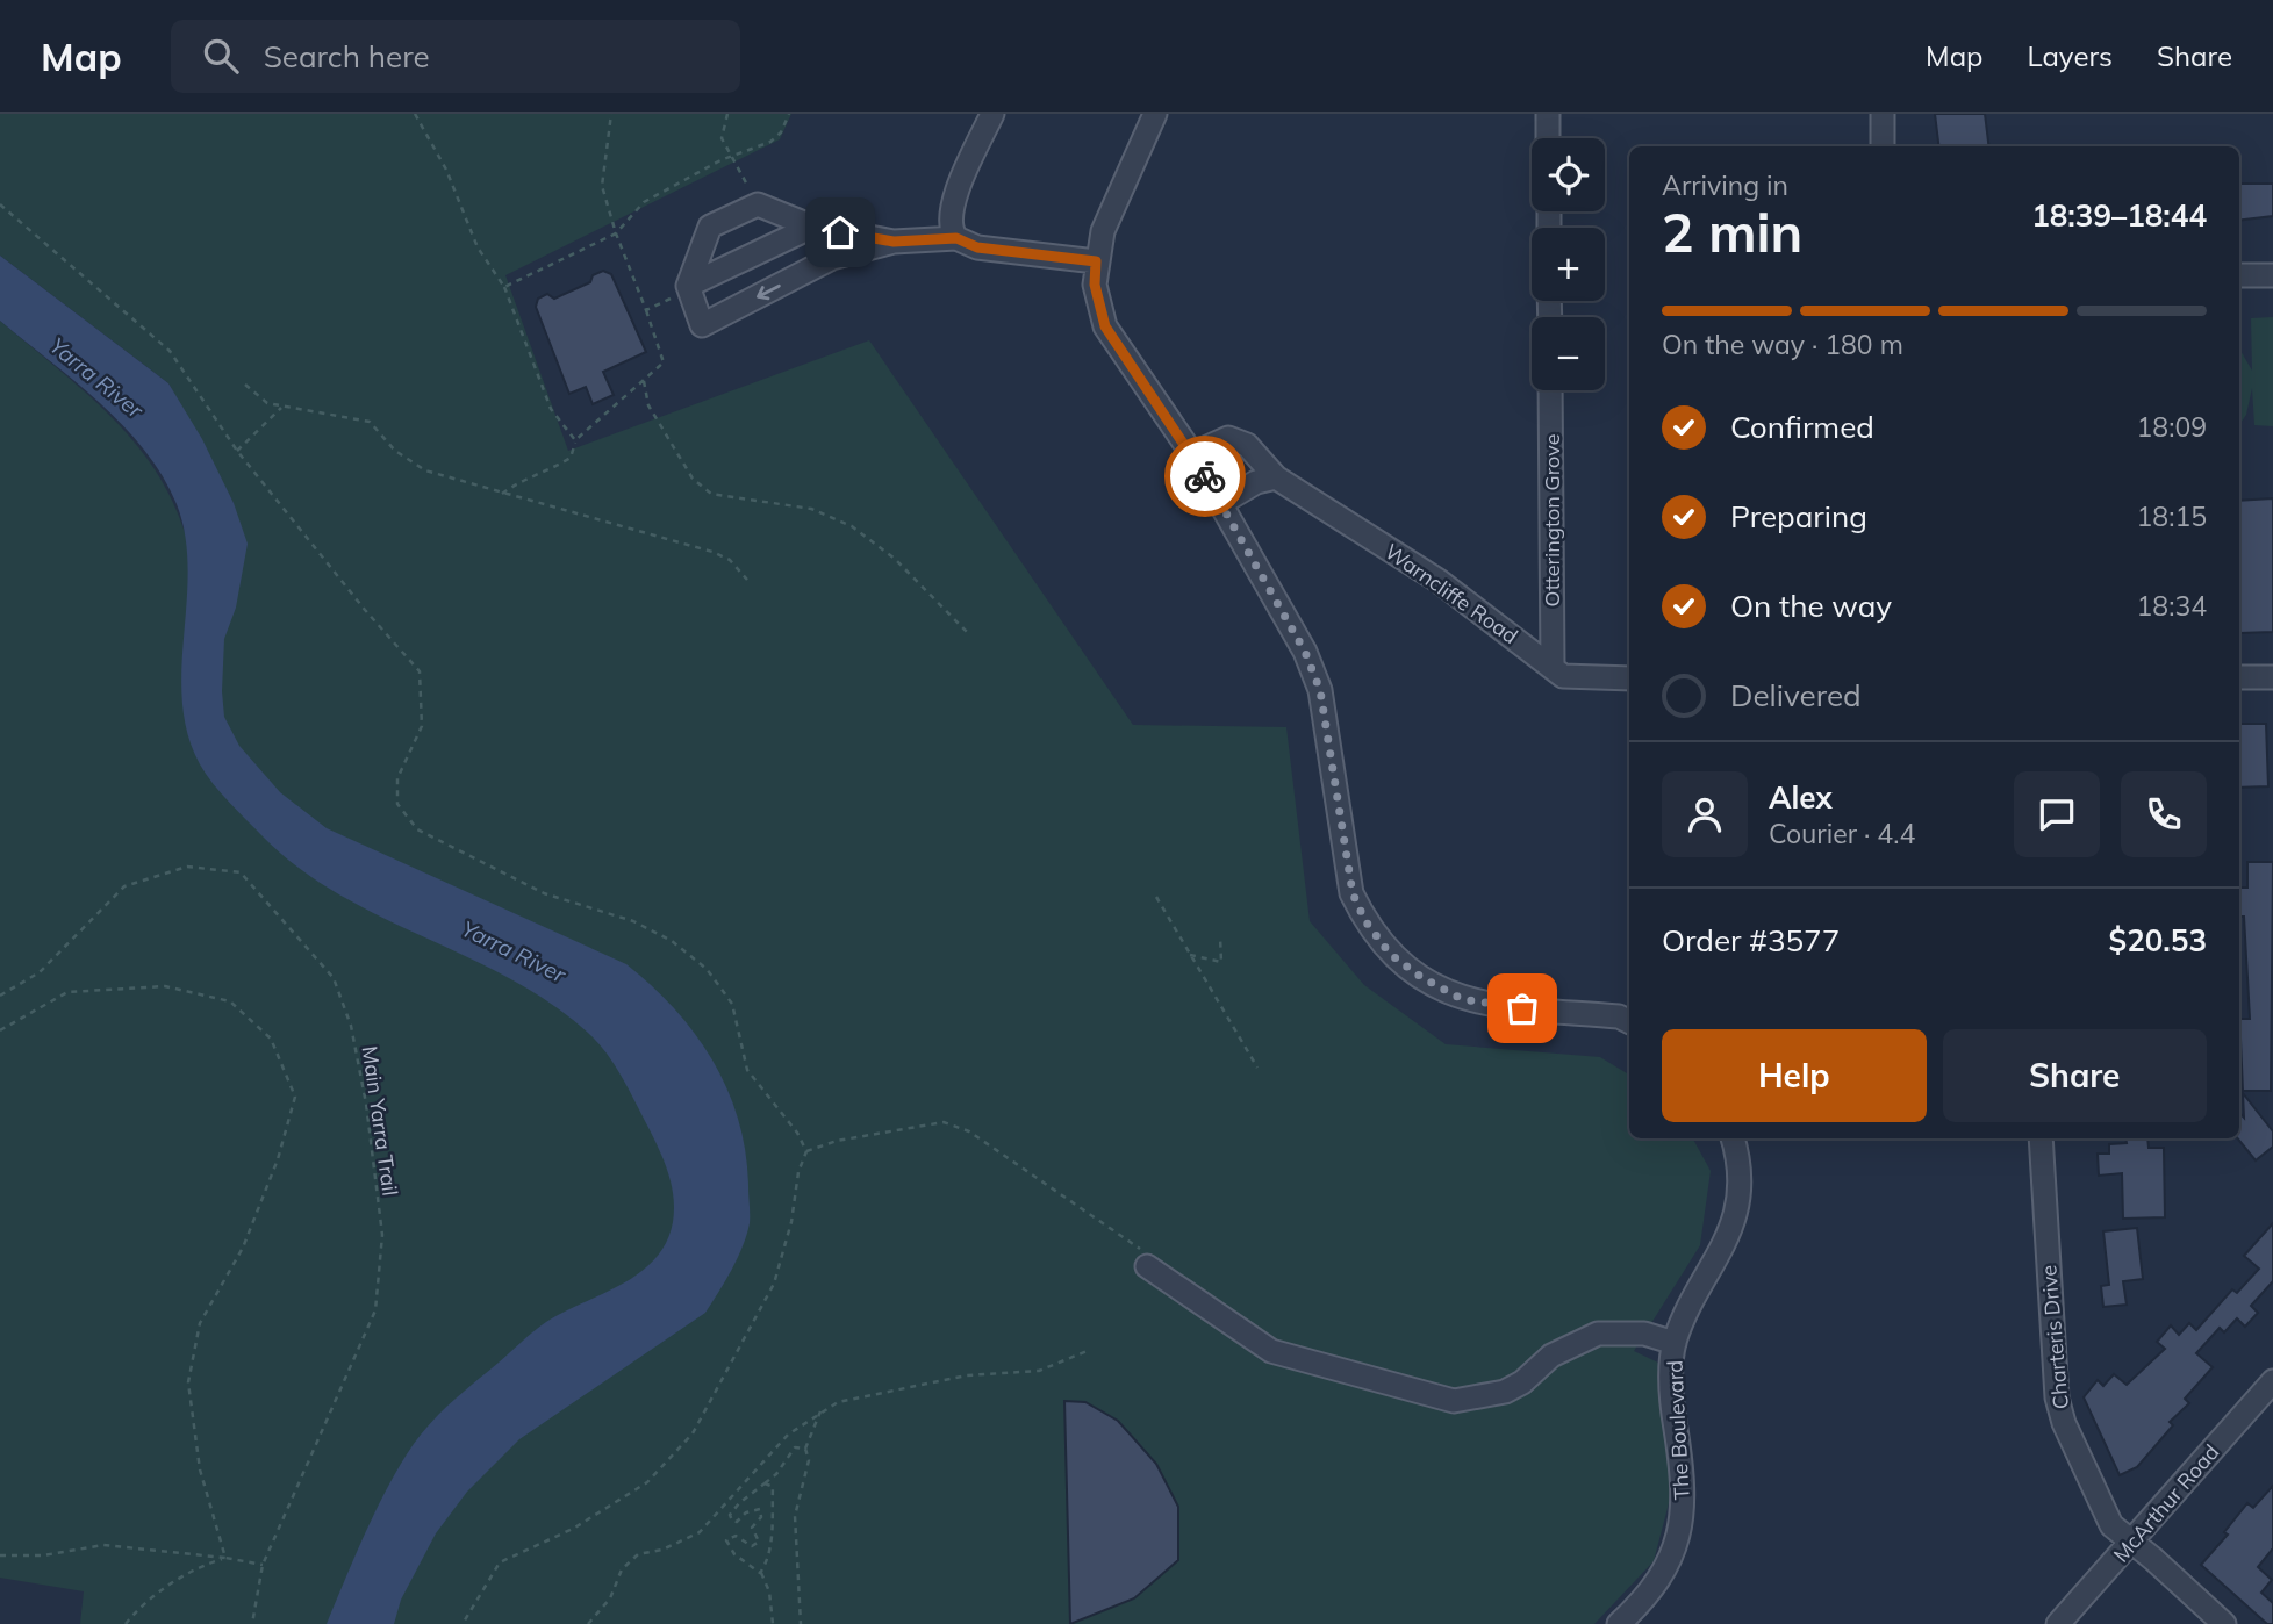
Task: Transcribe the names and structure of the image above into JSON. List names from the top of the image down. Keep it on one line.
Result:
{"streets":{"street":["Otterington Grove","Warncliffe Road","Charteris Drive","The Boulevard","McArthur Road"],"path":["Main Yarra Trail"]},"crossings":[["Otterington Grove","Warncliffe Road"],["Charteris Drive","McArthur Road"]],"water":["Yarra River"],"page":{"header":"Map","search":"Search here","nav":["Map","Layers","Share"],"map_buttons":["+","−"],"heading":["2 min","Arriving in","18:39–18:44"],"panel":["Alex","Courier · 4.4","Order #3577","$20.53"],"bar":"On the way · 180 m","list":[["Confirmed","18:09"],["Preparing","18:15"],["On the way","18:34"],"Delivered"],"buttons":["Help","Share"]}}
